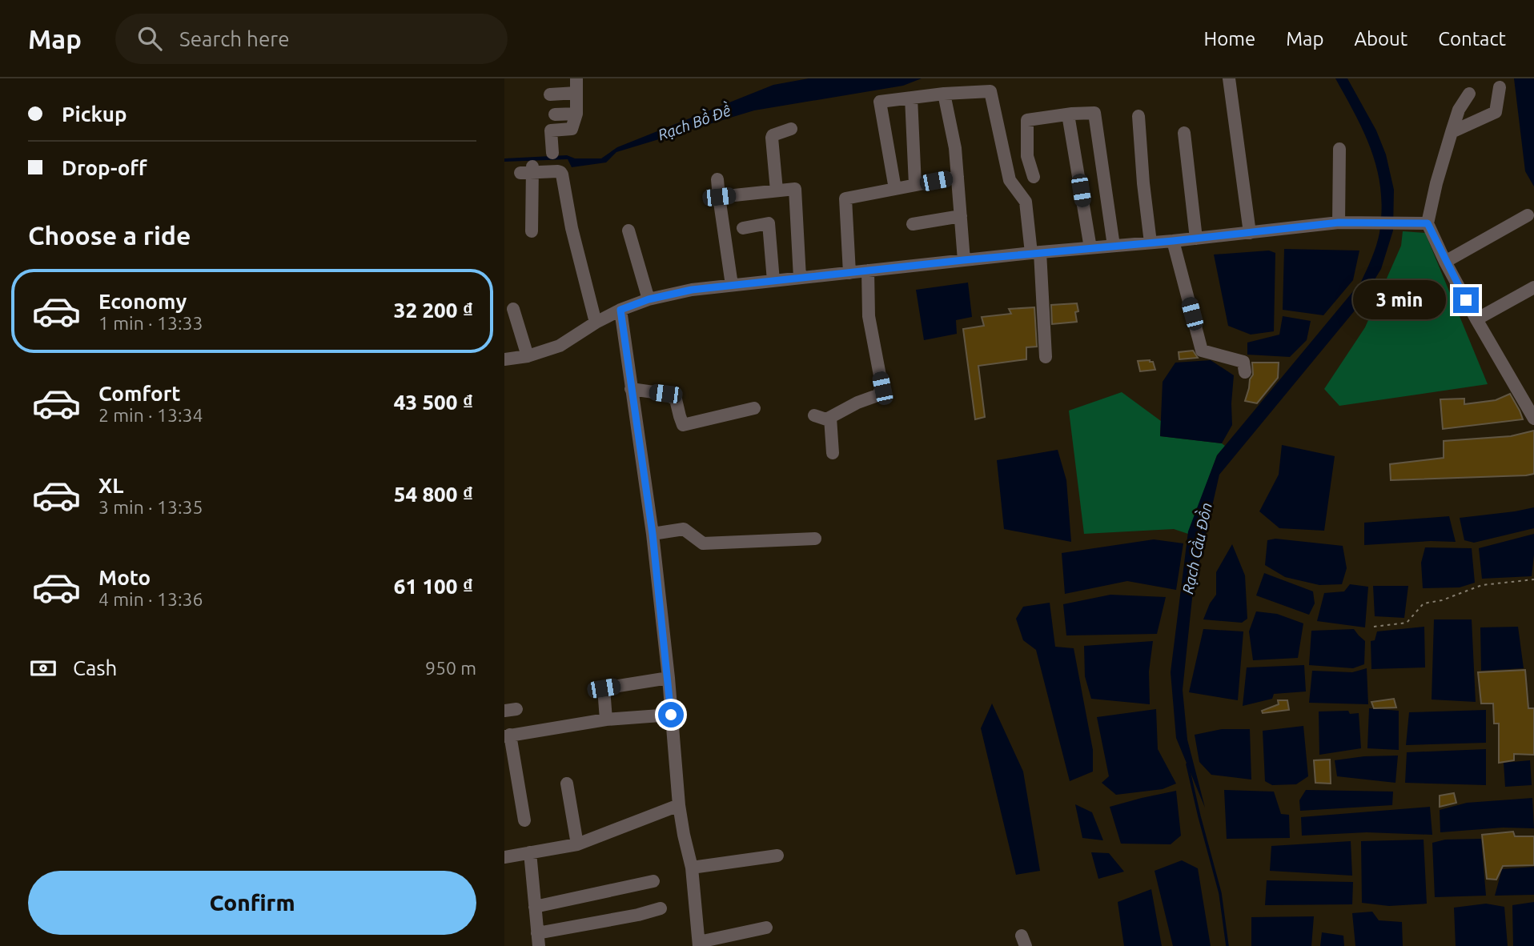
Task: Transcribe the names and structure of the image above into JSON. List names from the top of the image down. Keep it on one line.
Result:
{"water":["Rạch Bồ Đề","Rạch Cầu Đồn"],"page":{"header":"Map","search":"Search here","nav":["Home","Map","About","Contact"],"banner":["Pickup","Drop-off"],"heading":"Choose a ride","list":[{"name":"Economy","note":"1 min · 13:33","value":"32 200 ₫"},{"name":"Comfort","note":"2 min · 13:34","value":"43 500 ₫"},{"name":"XL","note":"3 min · 13:35","value":"54 800 ₫"},{"name":"Moto","note":"4 min · 13:36","value":"61 100 ₫"}],"bubble":"3 min","pay":["Cash","950 m"],"buttons":"Confirm"}}
